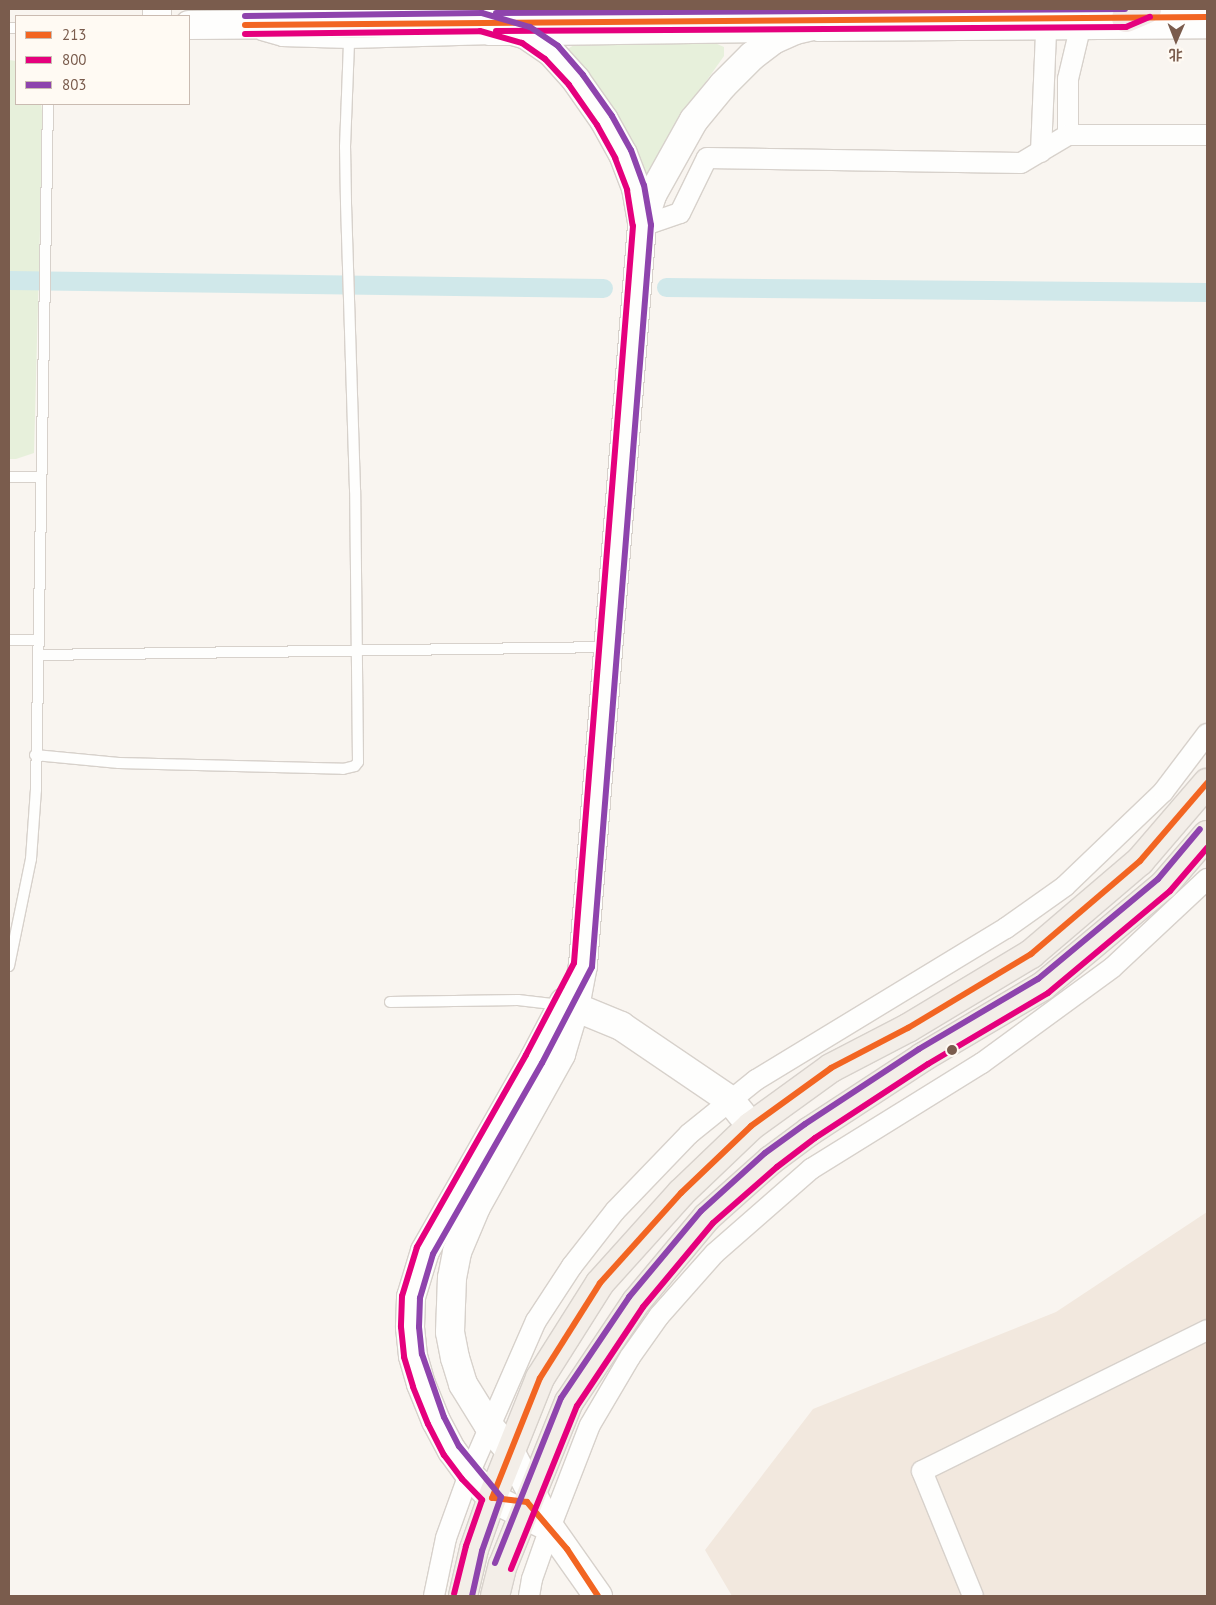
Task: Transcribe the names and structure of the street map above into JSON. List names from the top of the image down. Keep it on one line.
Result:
{"lines":["transit line 803","transit line 213","transit line 800"],"legend":["213","800","803"],"north":"bottom"}
